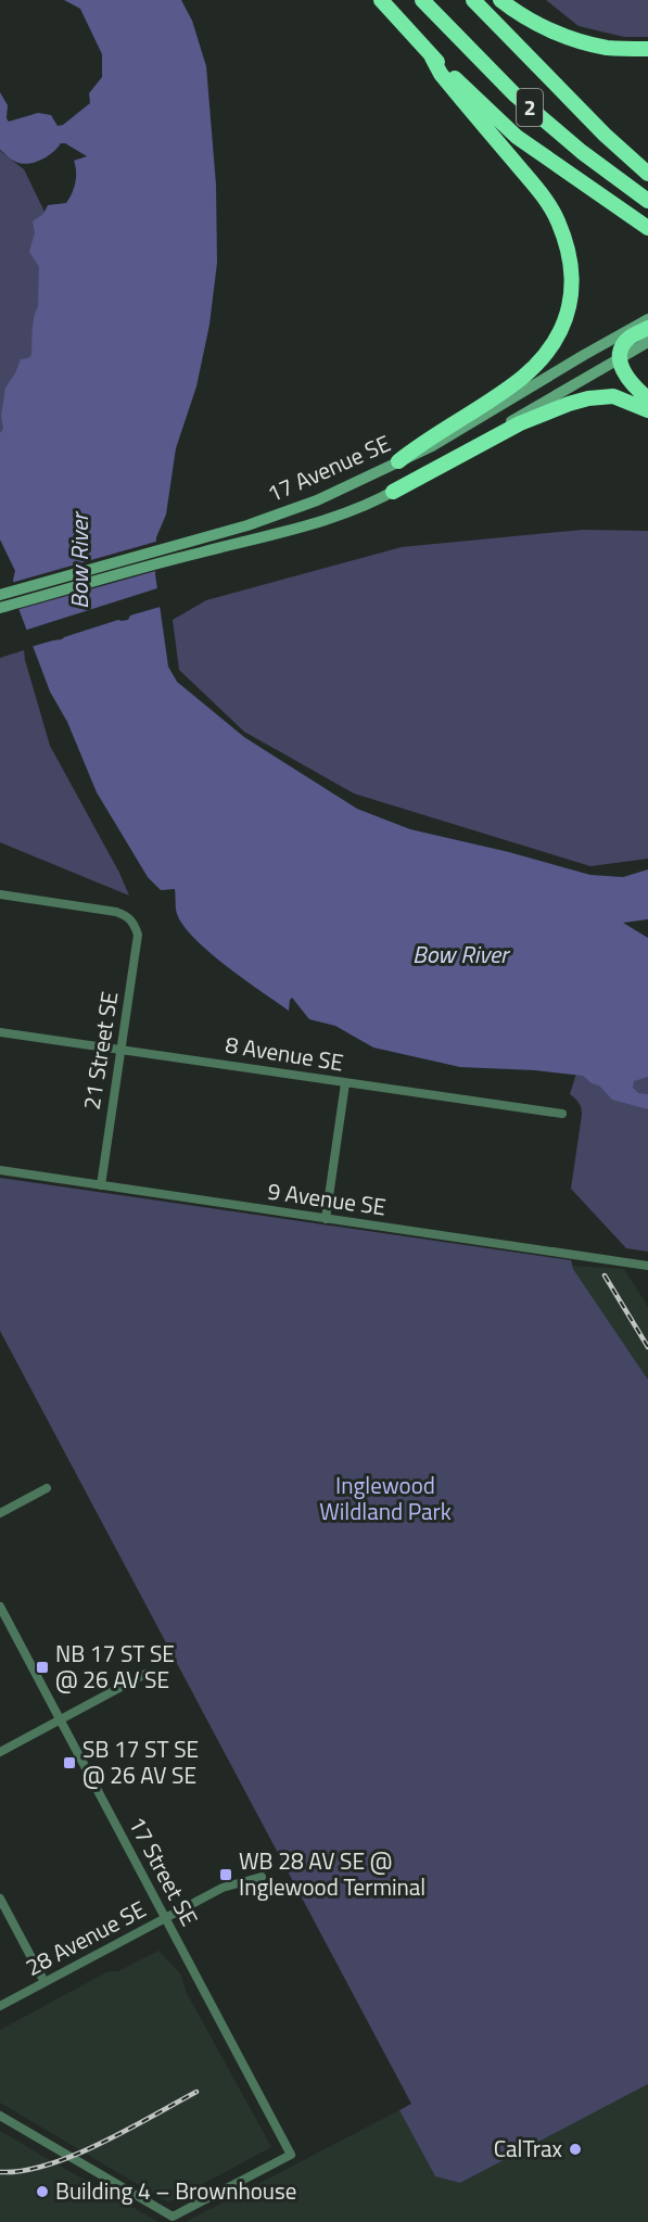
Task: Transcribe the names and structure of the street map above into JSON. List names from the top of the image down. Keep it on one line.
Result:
{"streets":{"highway":["2"],"main road":["17 Avenue SE"],"street":["21 Street SE","8 Avenue SE","9 Avenue SE","17 Street SE","28 Avenue SE"]},"crossings":[["21 Street SE","8 Avenue SE"],["21 Street SE","9 Avenue SE"],["17 Street SE","28 Avenue SE"]],"water":["Bow River"],"parks":["Inglewood Wildland Park"],"places":{"transit":["NB 17 ST SE @ 26 AV SE","SB 17 ST SE @ 26 AV SE","WB 28 AV SE @ Inglewood Terminal"],"other":["CalTrax","Building 4 – Brownhouse"]}}
